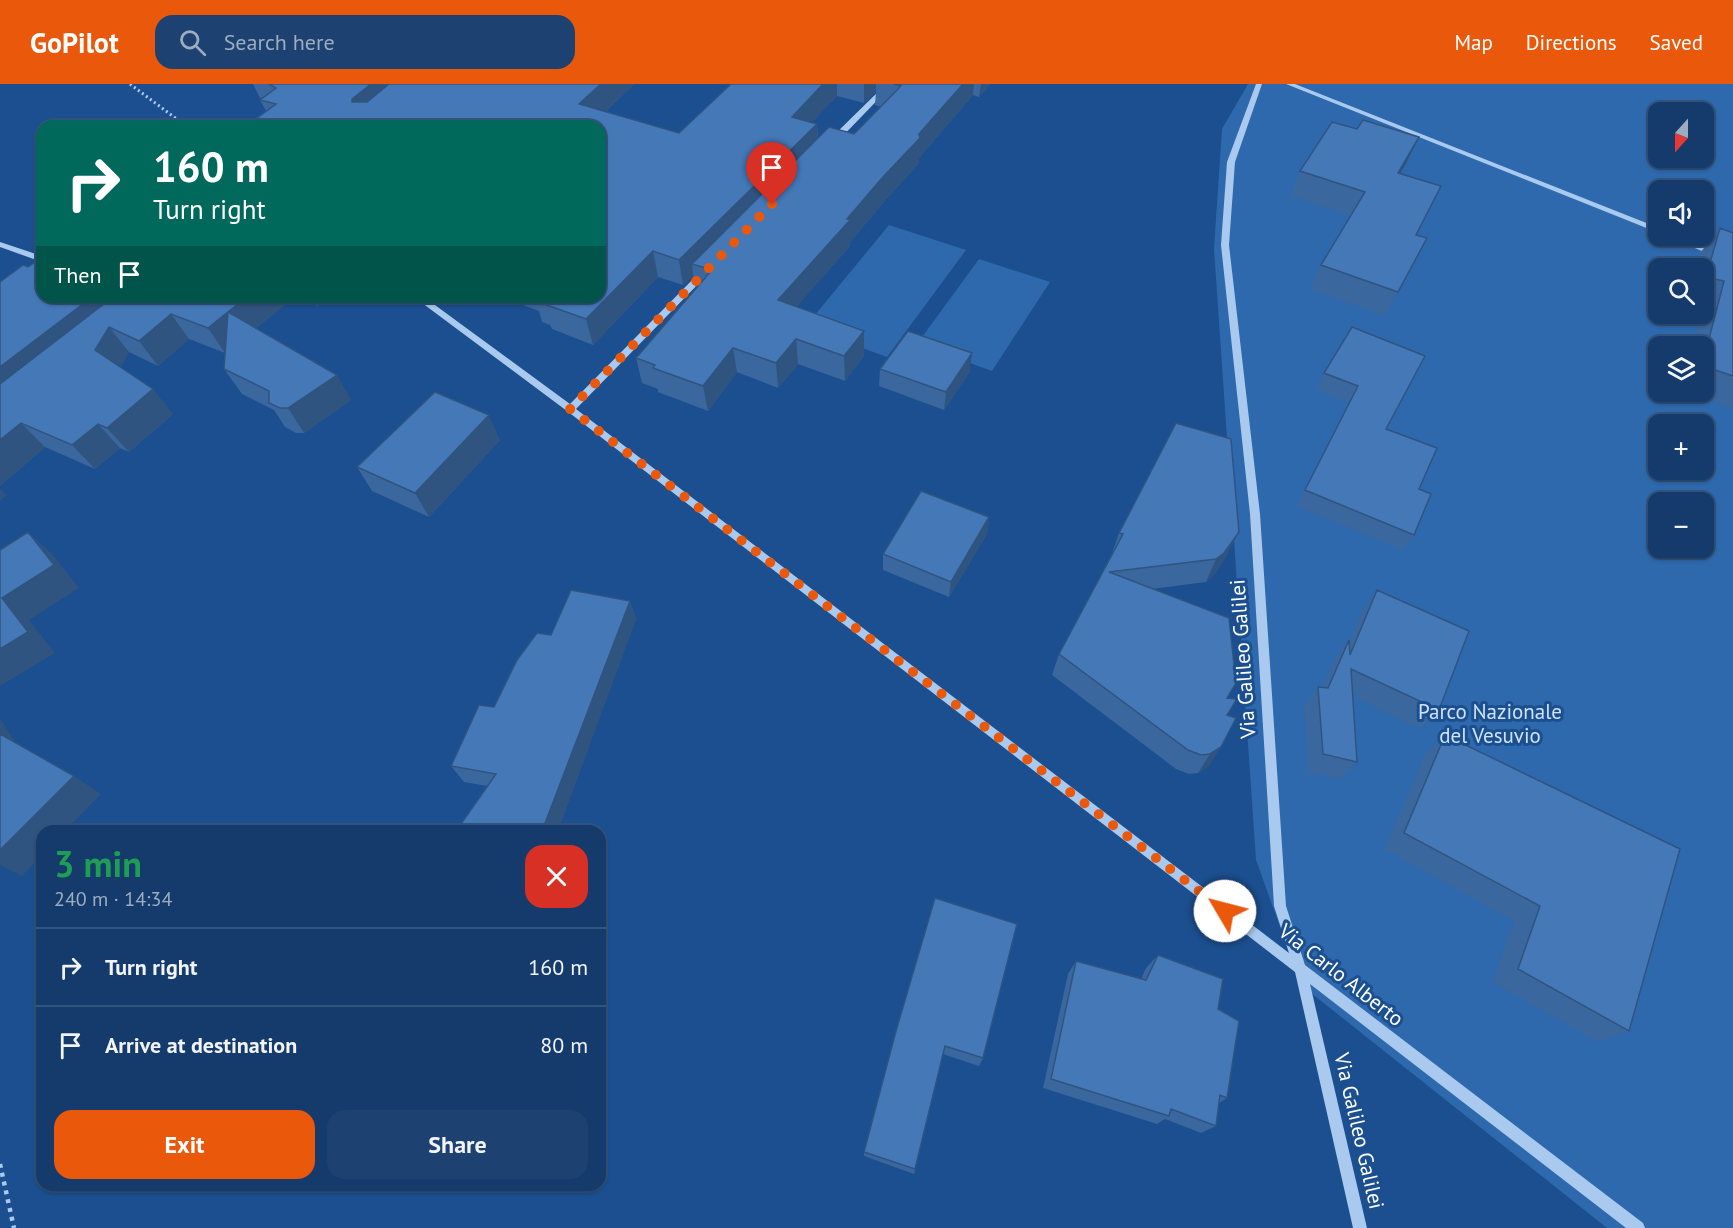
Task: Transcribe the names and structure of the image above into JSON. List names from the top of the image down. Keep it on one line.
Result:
{"streets":{"street":["Via Galileo Galilei","Via Carlo Alberto"]},"crossings":[["Via Galileo Galilei","Via Carlo Alberto"]],"parks":["Parco Nazionale del Vesuvio"],"north":"bottom","page":{"header":"GoPilot","search":"Search here","nav":["Map","Directions","Saved"],"map_buttons":["+","−"],"turn":["160 m","Turn right"],"then":"Then","heading":["3 min","240 m · 14:34"],"list":[{"name":"Turn right","value":"160 m"},{"name":"Arrive at destination","value":"80 m"}],"buttons":["Exit","Share"]}}
